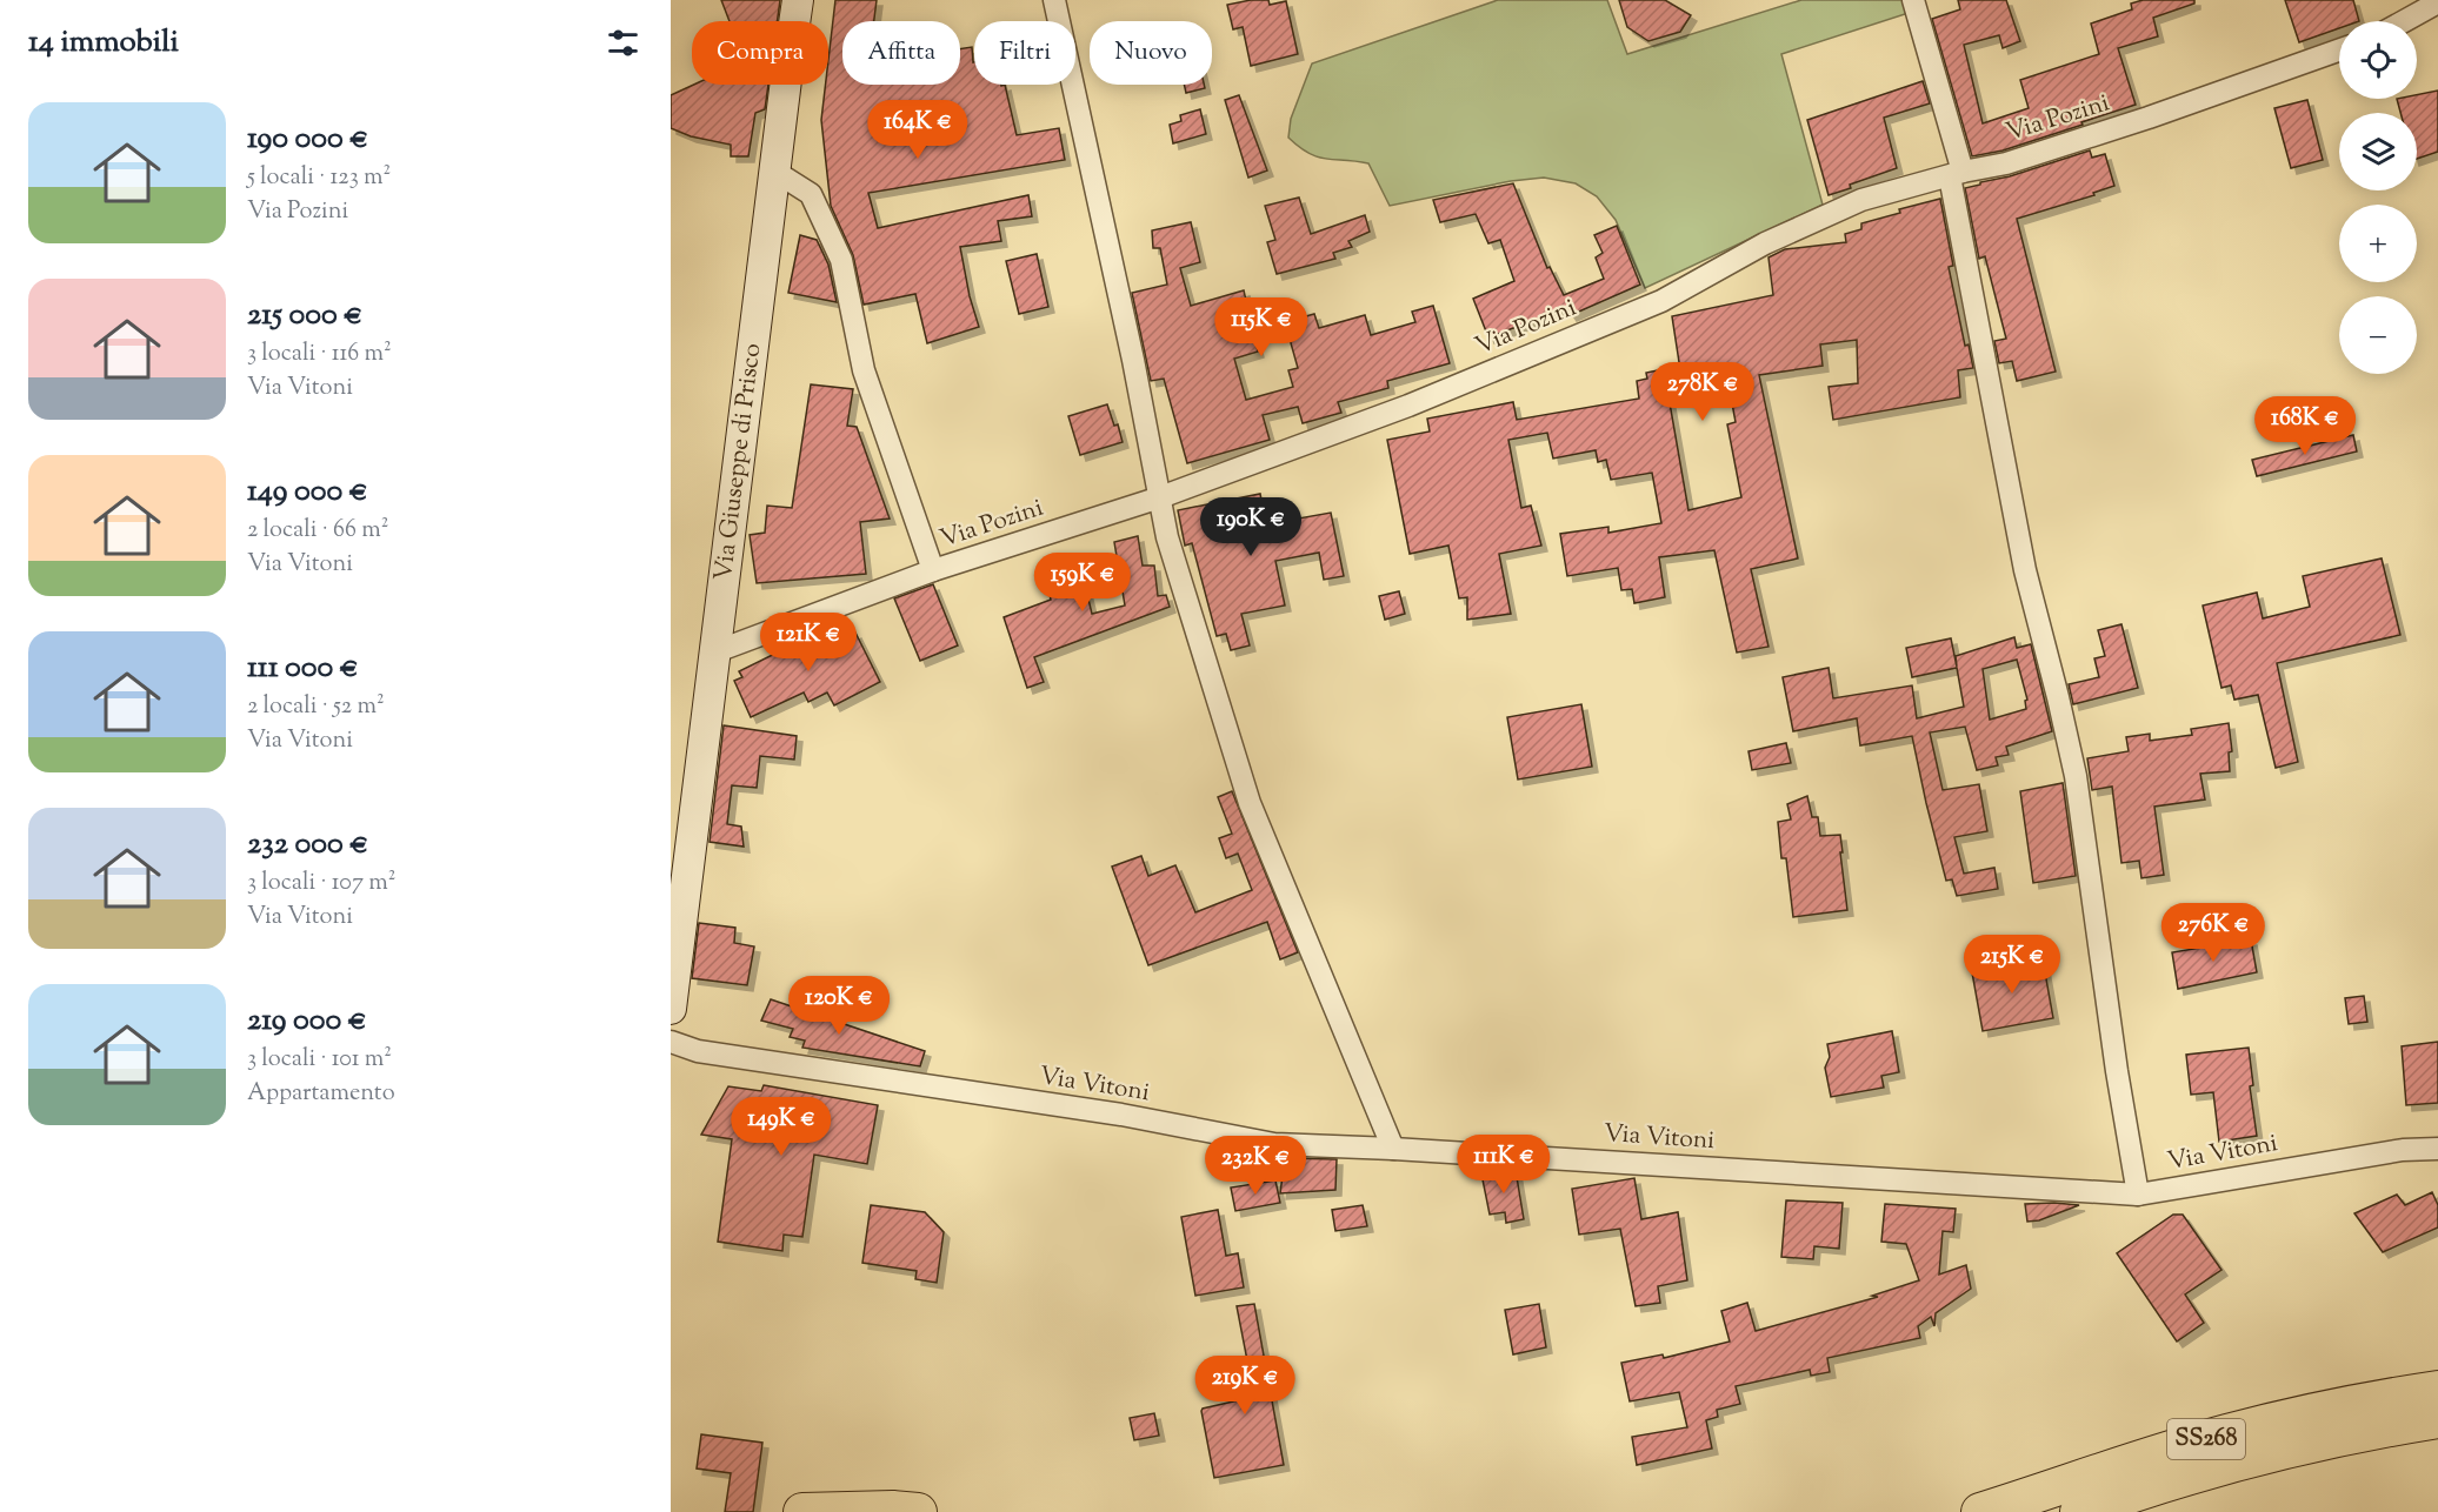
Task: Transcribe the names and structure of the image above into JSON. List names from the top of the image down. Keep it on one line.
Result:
{"streets":{"highway":["SS268"],"main road":["Via Giuseppe di Prisco"],"street":["Via Pozini","Via Vitoni"]},"crossings":[["Via Pozini","Via Giuseppe di Prisco"]],"page":{"heading":"14 immobili","map_buttons":["+","−"],"chip":["Compra","Affitta","Filtri","Nuovo"],"list":[{"name":"190 000 €","note":"5 locali · 123 m² · Via Pozini"},{"name":"215 000 €","note":"3 locali · 116 m² · Via Vitoni"},{"name":"149 000 €","note":"2 locali · 66 m² · Via Vitoni"},{"name":"111 000 €","note":"2 locali · 52 m² · Via Vitoni"},{"name":"232 000 €","note":"3 locali · 107 m² · Via Vitoni"},{"name":"219 000 €","note":"3 locali · 101 m² · Appartamento"}],"price":["164K €","115K €","278K €","168K €","190K €","159K €","121K €","276K €","215K €","120K €","149K €","111K €","232K €","219K €"]}}
